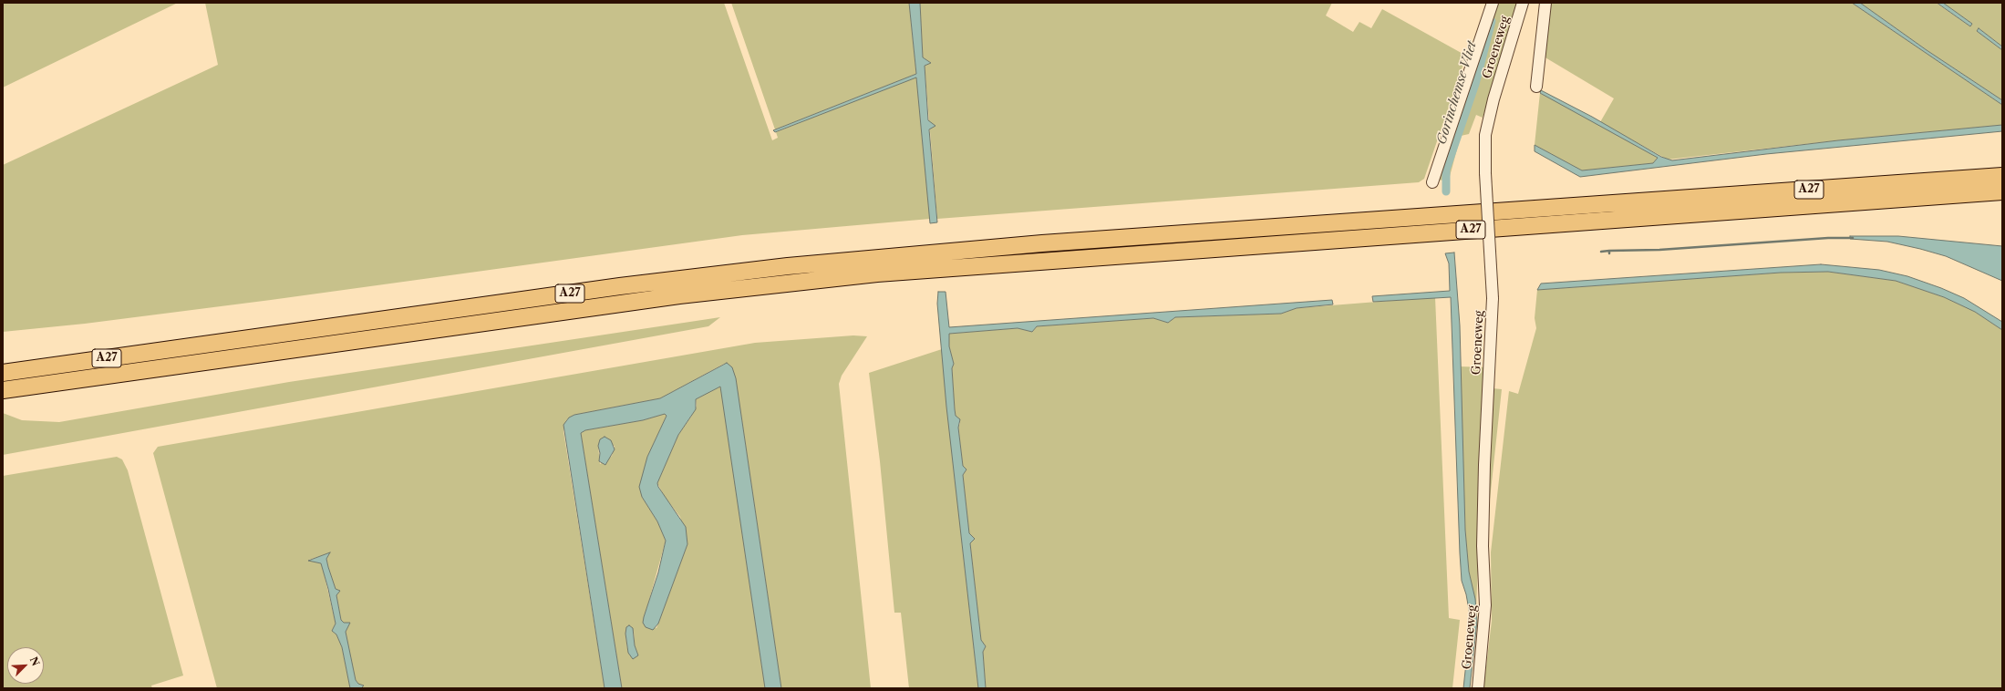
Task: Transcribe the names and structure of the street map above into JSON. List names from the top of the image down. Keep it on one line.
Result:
{"streets":{"highway":["A27"],"street":["Groeneweg"]},"water":["Gorinchemse Vliet"],"north":"top right"}
